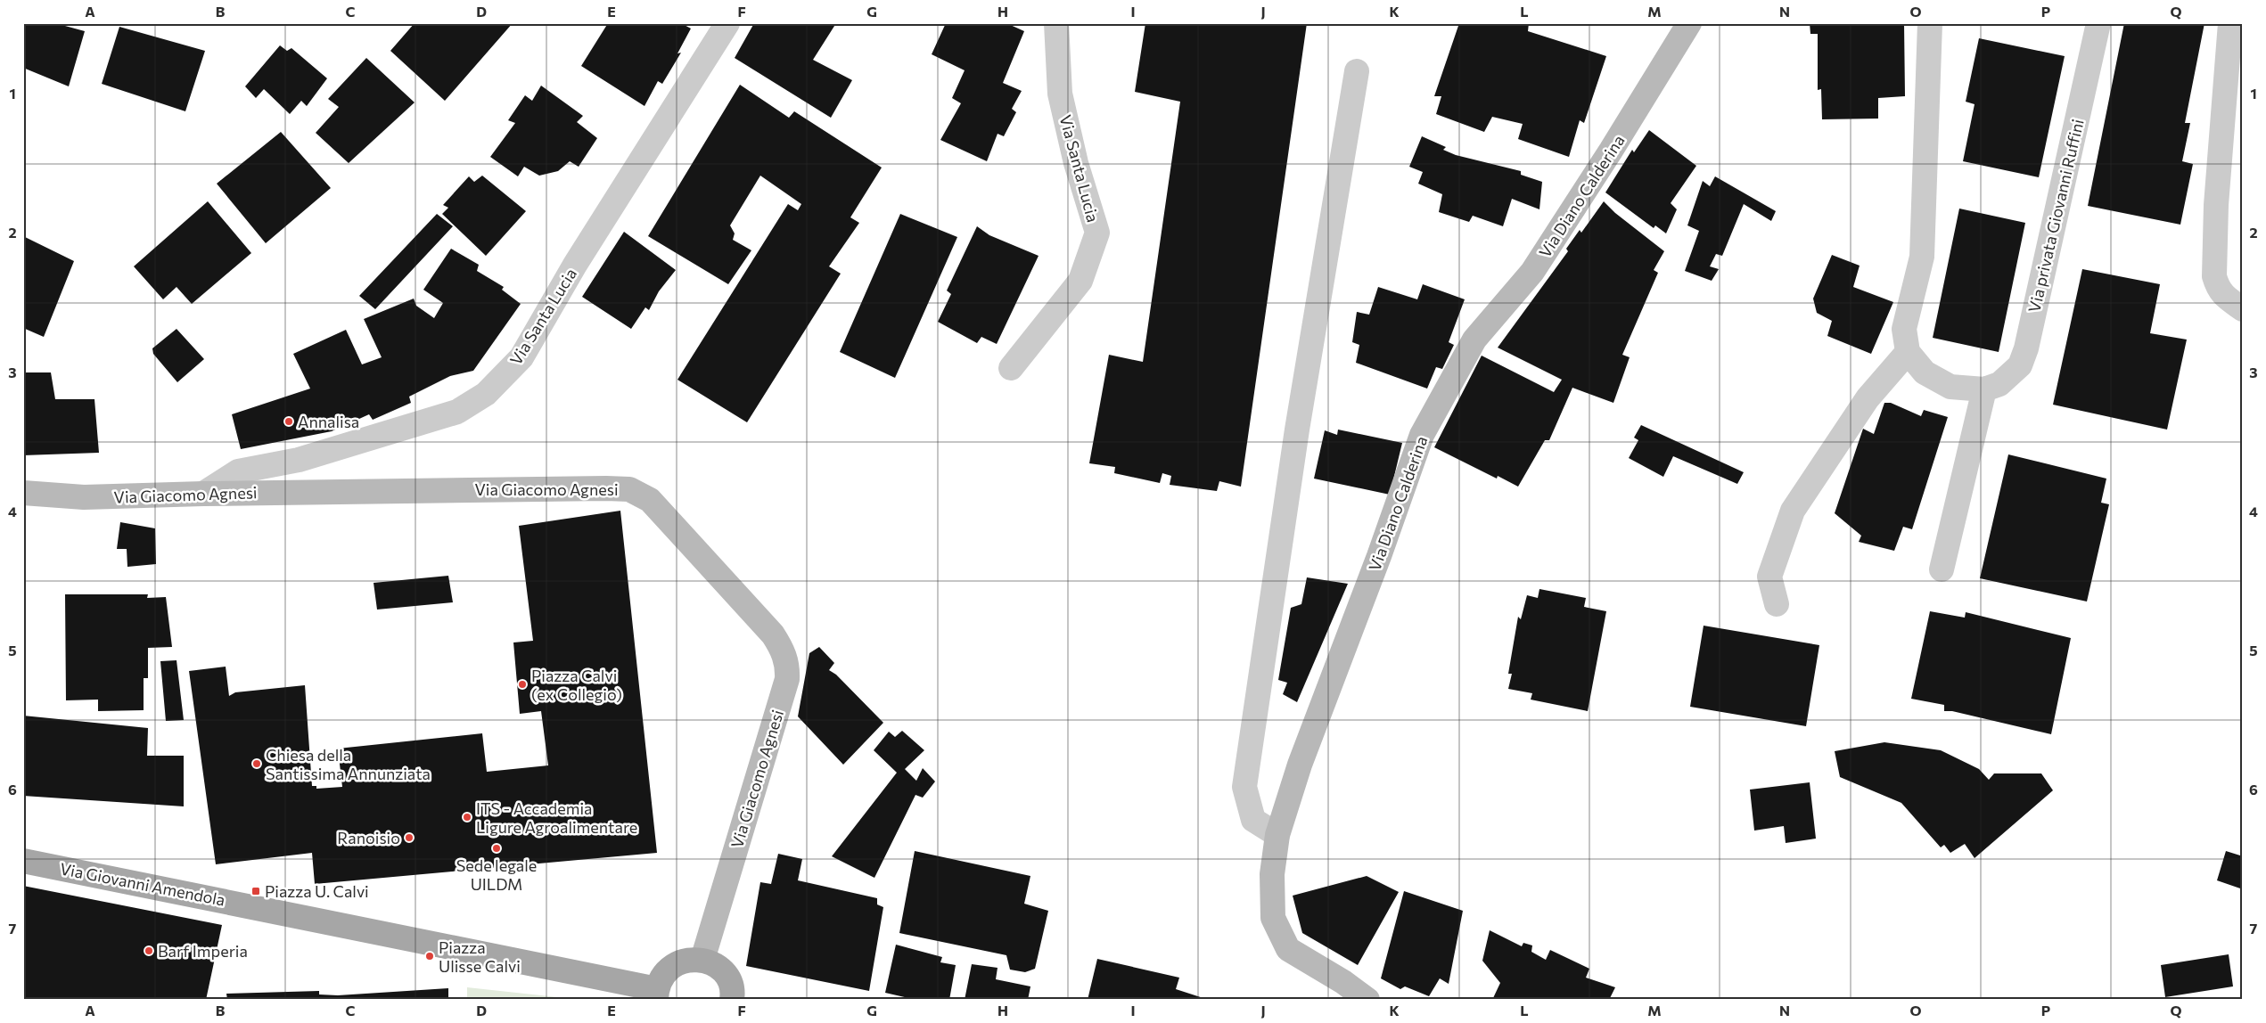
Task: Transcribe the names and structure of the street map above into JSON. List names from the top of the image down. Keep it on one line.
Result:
{"streets":{"main road":["Via Diano Calderina","Via Giacomo Agnesi","Via Giovanni Amendola"],"street":["Via Santa Lucia","Via privata Giovanni Ruffini"]},"crossings":[["Via Santa Lucia","Via Giacomo Agnesi"]],"places":{"other":["Annalisa","Piazza Calvi (ex Collegio)","Chiesa della Santissima Annunziata","ITS - Accademia Ligure Agroalimentare","Ranoisio","Sede legale UILDM","Barf Imperia","Piazza Ulisse Calvi"],"transit":["Piazza U. Calvi"]},"grid":{"columns":["A","B","C","D","E","F","G","H","I","J","K","L","M","N","O","P","Q"],"rows":["1","2","3","4","5","6","7"]}}
